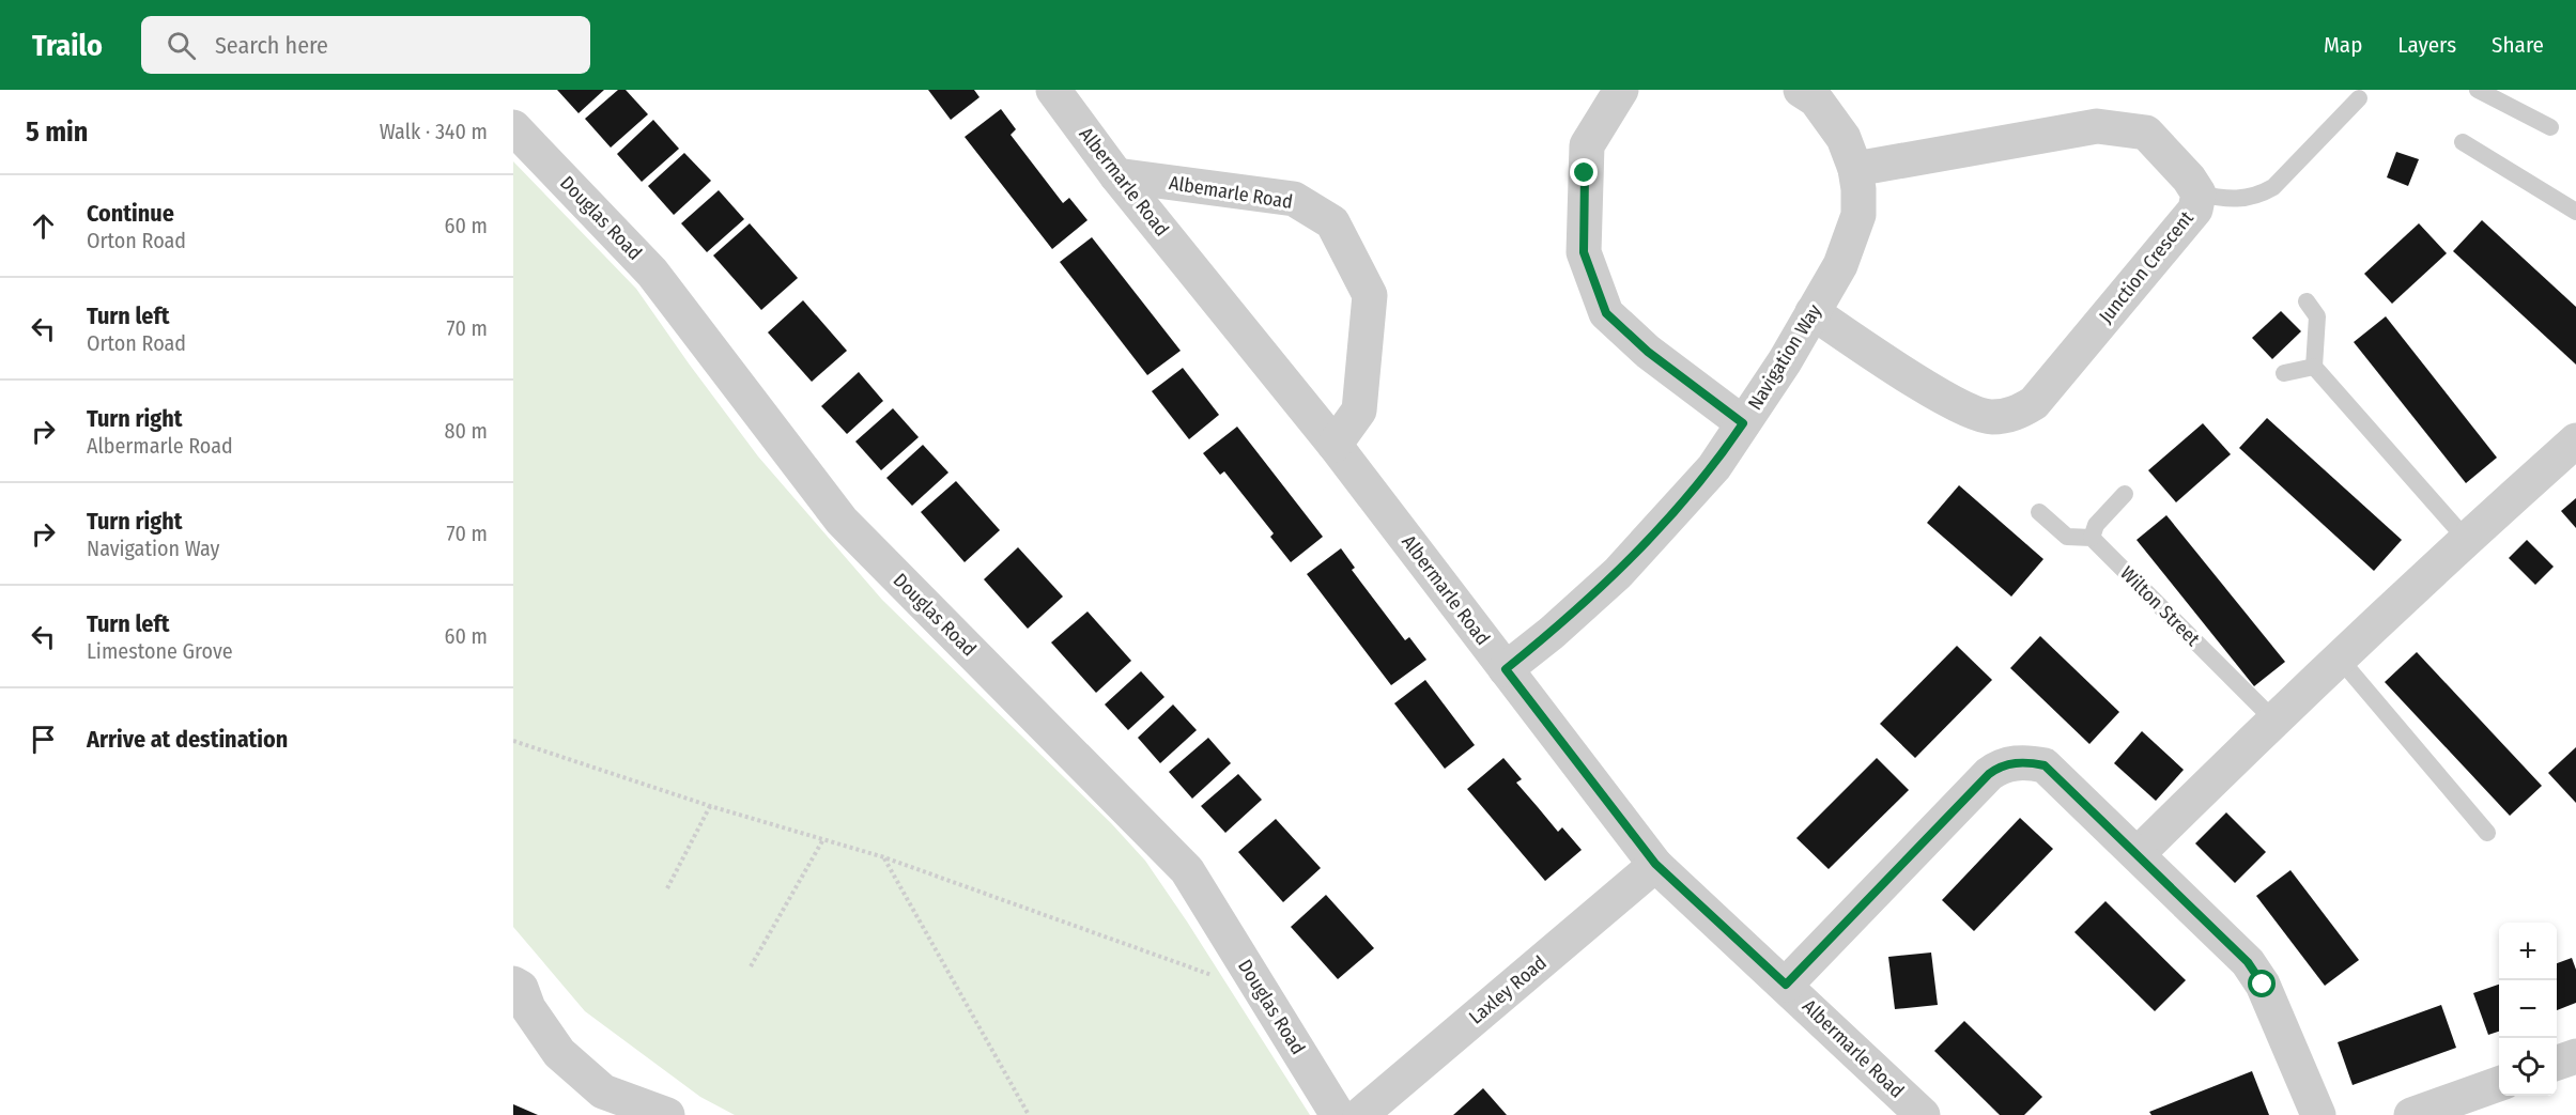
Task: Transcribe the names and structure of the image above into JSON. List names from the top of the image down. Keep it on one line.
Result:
{"streets":{"street":["Albermarle Road","Albemarle Road","Douglas Road","Junction Crescent","Navigation Way","Laxley Road"],"lane":["Wilton Street"]},"crossings":[["Albermarle Road","Albemarle Road"],["Albermarle Road","Navigation Way"],["Albermarle Road","Laxley Road"],["Junction Crescent","Navigation Way"]],"page":{"header":"Trailo","search":"Search here","nav":["Map","Layers","Share"],"heading":["5 min","Walk · 340 m"],"list":[["Continue","Orton Road","60 m"],["Turn left","Orton Road","70 m"],["Turn right","Albermarle Road","80 m"],["Turn right","Navigation Way","70 m"],["Turn left","Limestone Grove","60 m"],"Arrive at destination"],"map_buttons":["+","−"]}}
